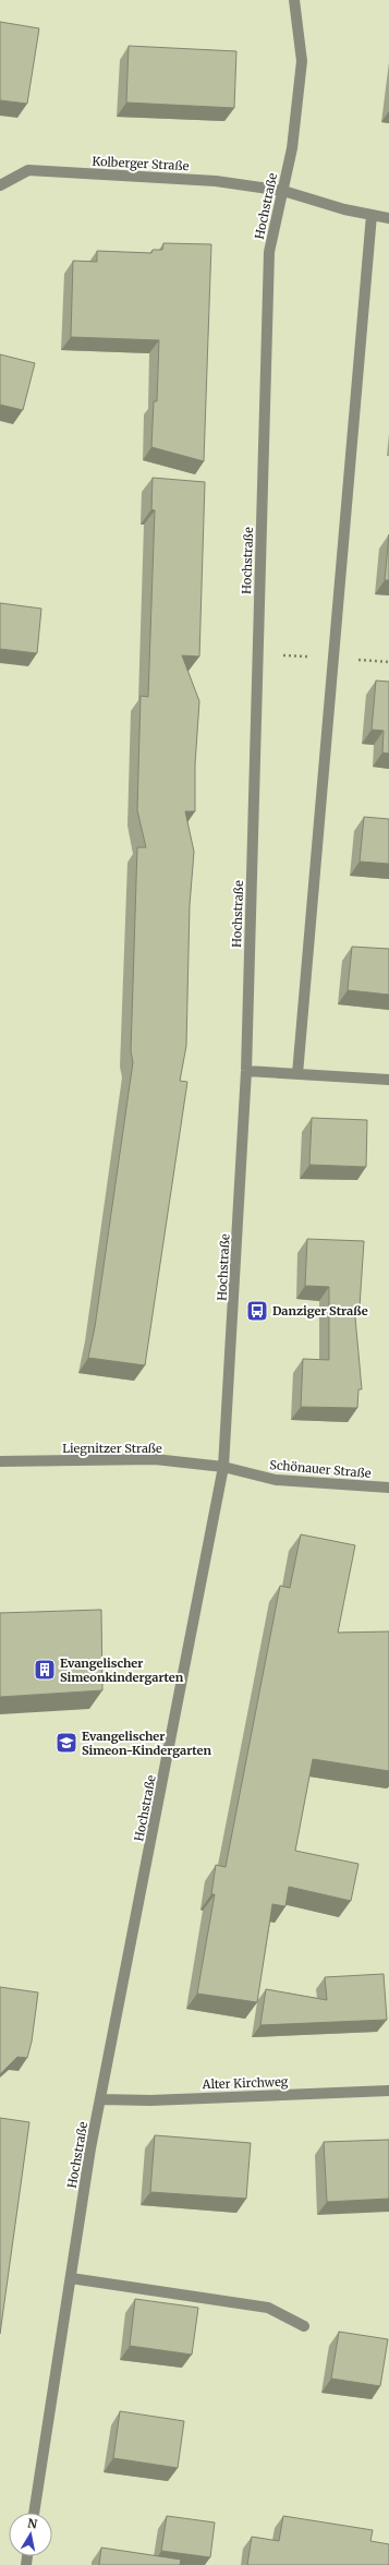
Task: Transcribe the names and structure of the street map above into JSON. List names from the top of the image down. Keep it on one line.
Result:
{"streets":{"street":["Kolberger Straße","Hochstraße","Liegnitzer Straße","Schönauer Straße","Alter Kirchweg"]},"crossings":[["Kolberger Straße","Hochstraße"],["Hochstraße","Liegnitzer Straße"],["Hochstraße","Schönauer Straße"],["Hochstraße","Alter Kirchweg"],["Liegnitzer Straße","Schönauer Straße"]],"places":{"bus stop":["Danziger Straße"],"building":["Evangelischer Simeonkindergarten"],"school or university":["Evangelischer Simeon-Kindergarten"]},"north":"top"}
